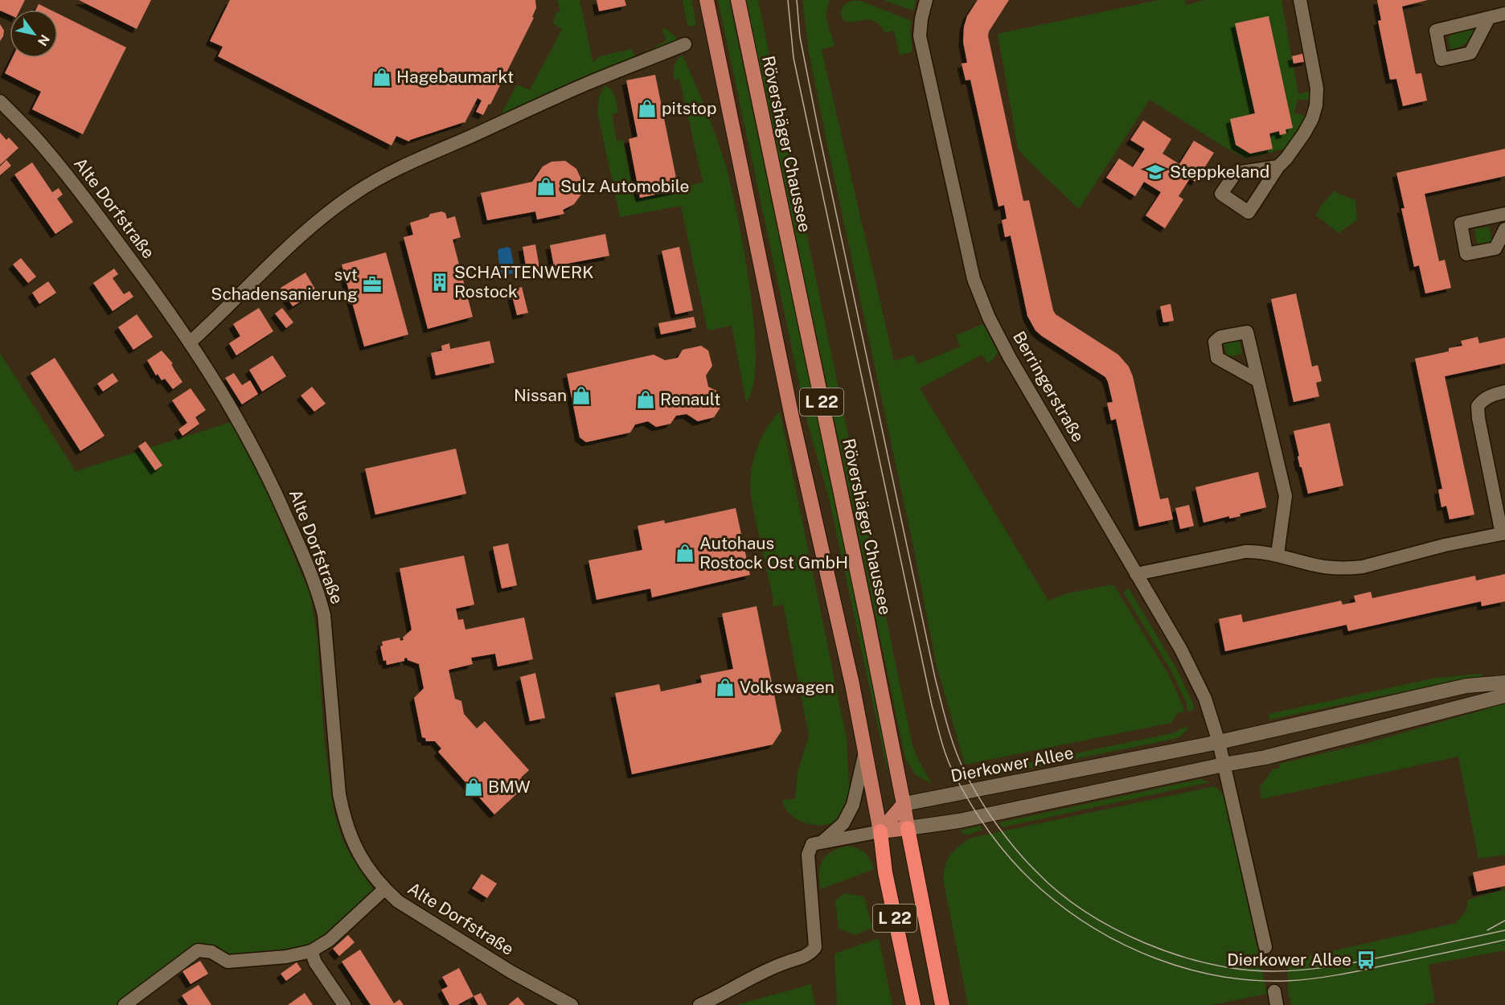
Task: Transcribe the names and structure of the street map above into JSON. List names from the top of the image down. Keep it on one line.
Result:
{"streets":{"highway":["Rövershäger Chaussee","L 22"],"main road":["Dierkower Allee"],"street":["Alte Dorfstraße","Berringerstraße"]},"crossings":[["Rövershäger Chaussee","Dierkower Allee"],["Berringerstraße","Dierkower Allee"]],"places":{"shop":["Hagebaumarkt","pitstop","Sulz Automobile","Nissan","Renault","Autohaus Rostock Ost GmbH","Volkswagen","BMW"],"school or university":["Steppkeland"],"building":["SCHATTENWERK Rostock"],"office":["svt Schadensanierung"],"bus stop":["Dierkower Allee"]},"north":"bottom right"}
